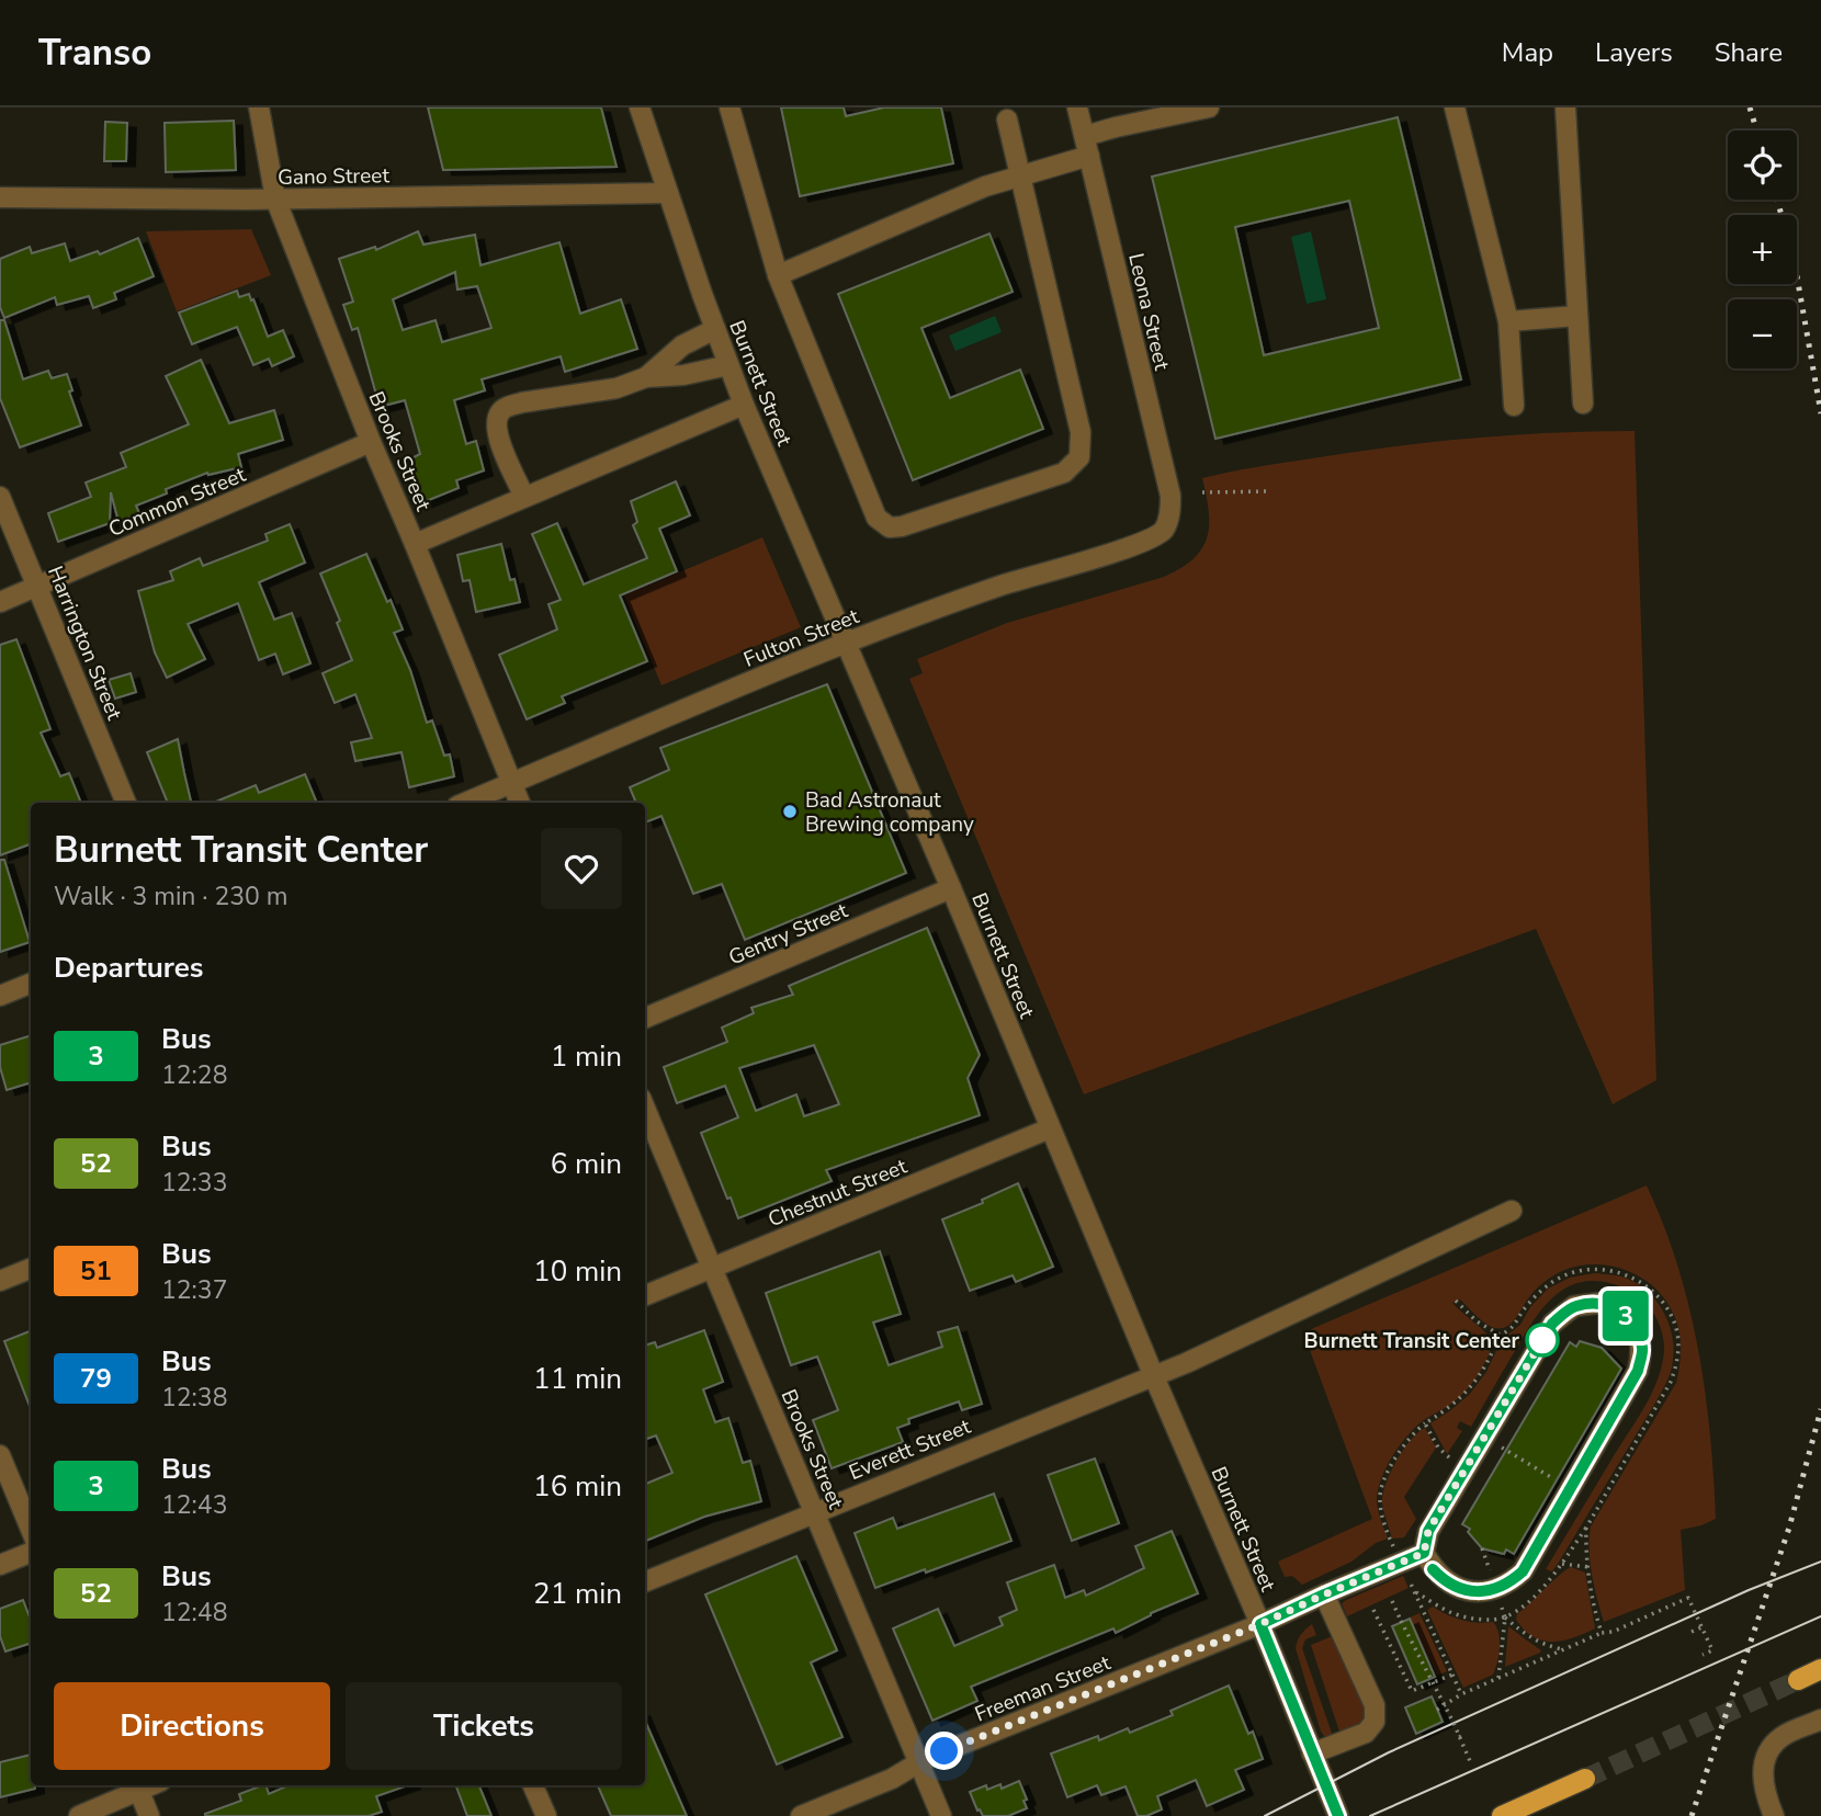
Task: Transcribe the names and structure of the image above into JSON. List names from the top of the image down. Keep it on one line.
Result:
{"streets":{"street":["Gano Street","Leona Street","Burnett Street","Brooks Street","Common Street","Fulton Street","Harrington Street","Gentry Street","Chestnut Street","Everett Street","Freeman Street"]},"crossings":[["Gano Street","Burnett Street"],["Gano Street","Brooks Street"],["Leona Street","Fulton Street"],["Burnett Street","Fulton Street"],["Burnett Street","Gentry Street"],["Burnett Street","Chestnut Street"],["Burnett Street","Everett Street"],["Burnett Street","Freeman Street"],["Brooks Street","Common Street"],["Brooks Street","Fulton Street"],["Brooks Street","Chestnut Street"],["Brooks Street","Everett Street"],["Brooks Street","Freeman Street"],["Common Street","Harrington Street"]],"places":["Bad Astronaut Brewing company","Burnett Transit Center"],"lines":["bus line 3"],"page":{"header":"Transo","nav":["Map","Layers","Share"],"on_map":"3","map_buttons":["+","−"],"heading":[["Burnett Transit Center","Walk · 3 min · 230 m"],"Departures"],"list":[{"mark":"3","name":"Bus","note":"12:28","value":"1 min"},{"mark":"52","name":"Bus","note":"12:33","value":"6 min"},{"mark":"51","name":"Bus","note":"12:37","value":"10 min"},{"mark":"79","name":"Bus","note":"12:38","value":"11 min"},{"mark":"3","name":"Bus","note":"12:43","value":"16 min"},{"mark":"52","name":"Bus","note":"12:48","value":"21 min"}],"buttons":["Directions","Tickets"]}}
